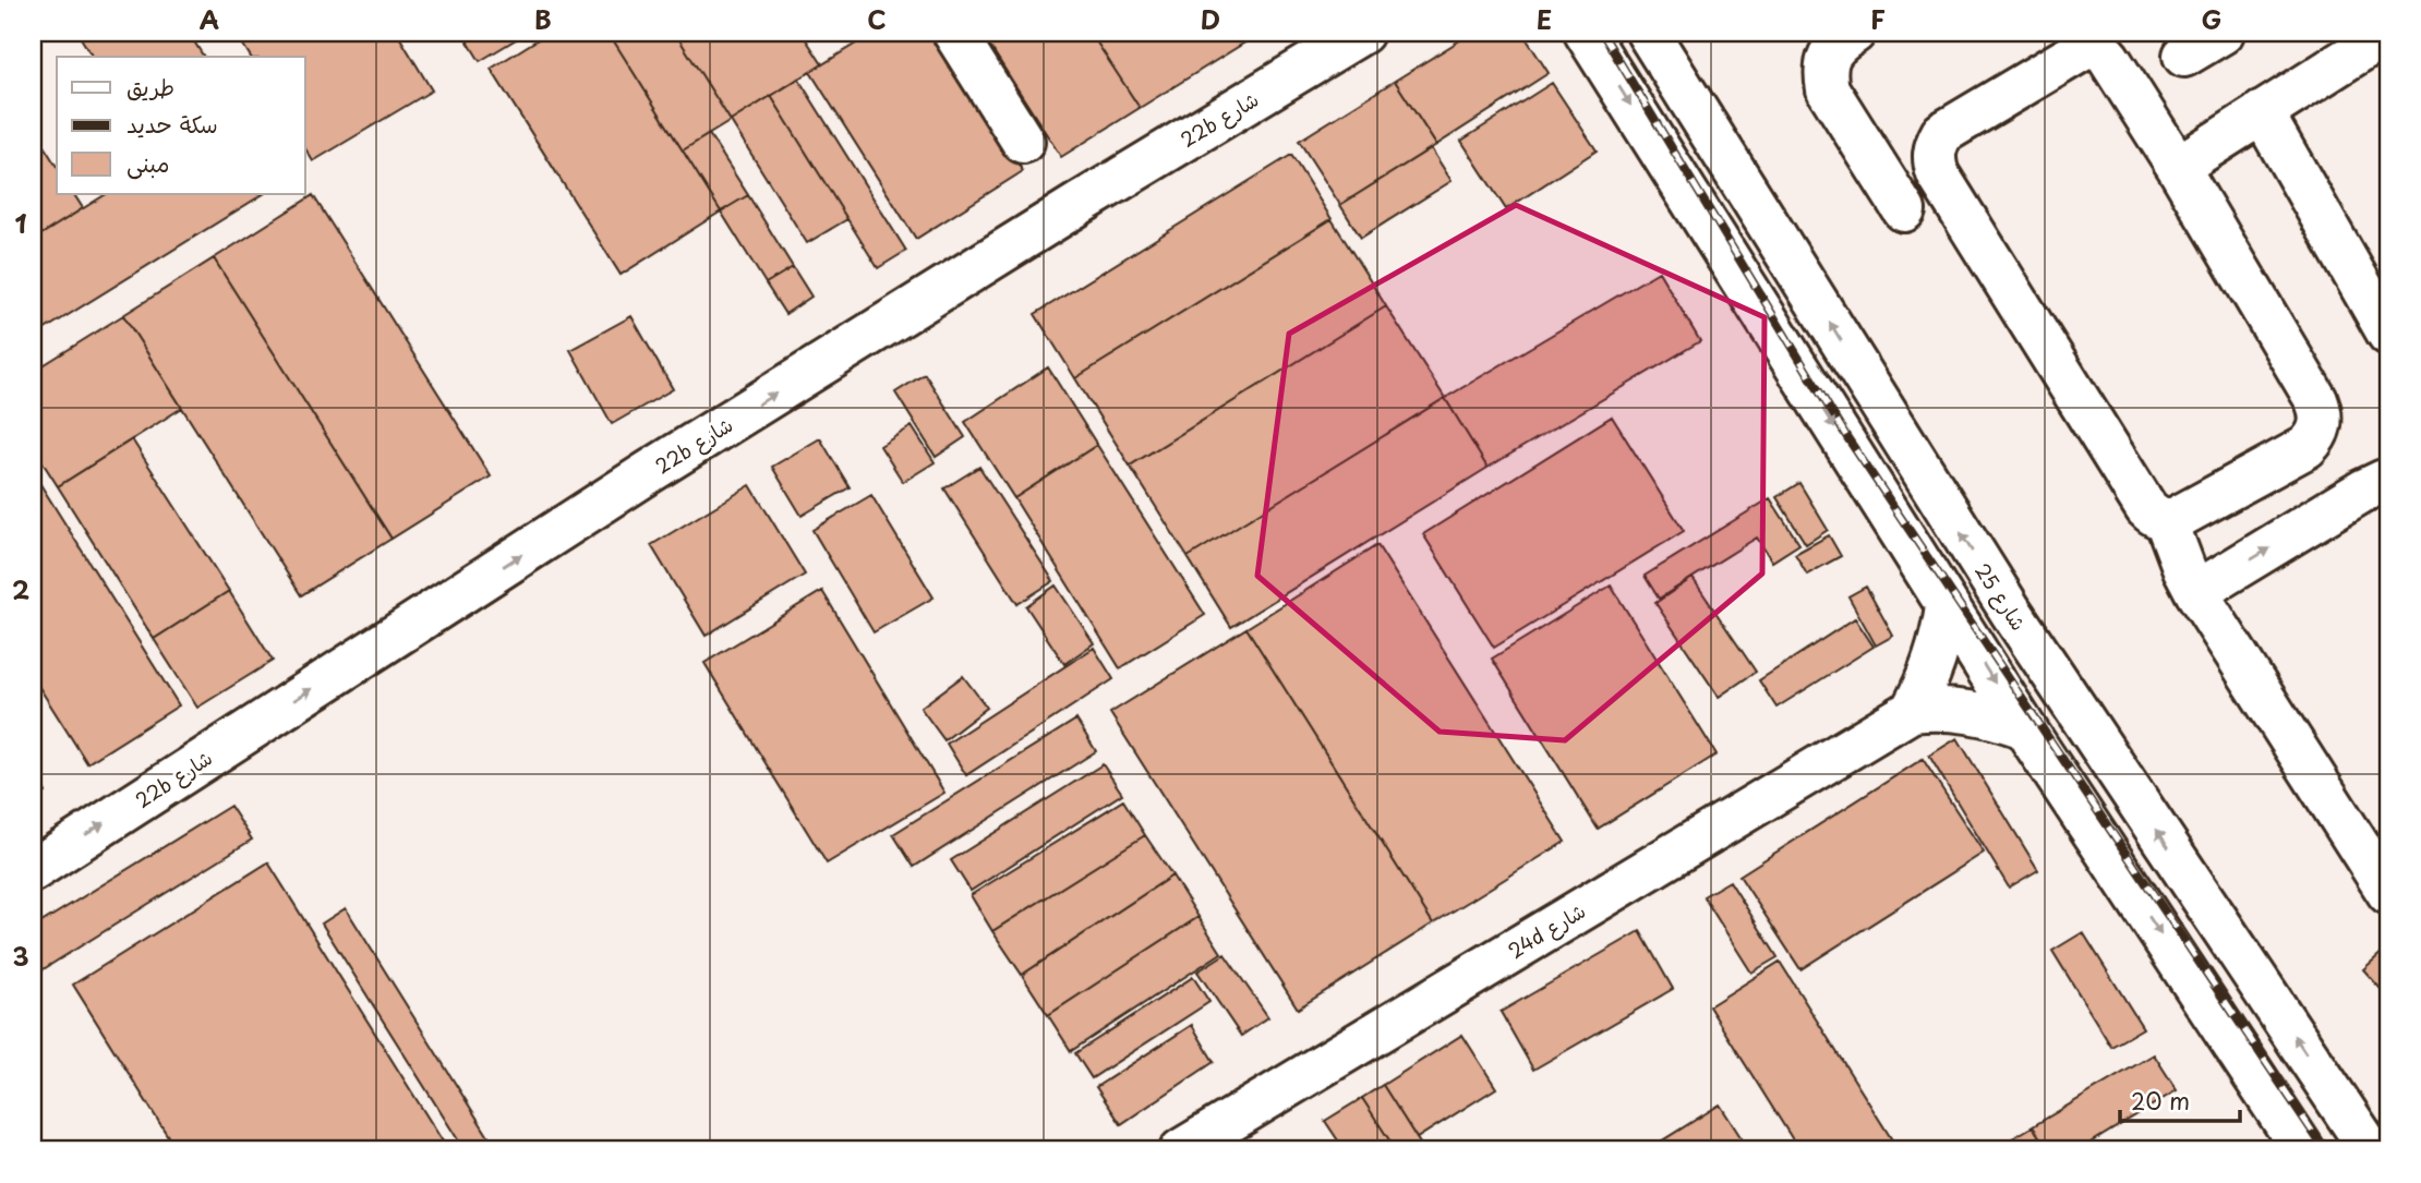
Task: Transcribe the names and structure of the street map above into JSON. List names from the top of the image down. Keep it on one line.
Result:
{"streets":{"street":["22b شارع","شارع 25","24d شارع"]},"one_way":["22b شارع"],"legend":["طريق","سكة حديد","مبنى"],"scale_bar":"20 m","grid":{"columns":["A","B","C","D","E","F","G"],"rows":["1","2","3"]}}
